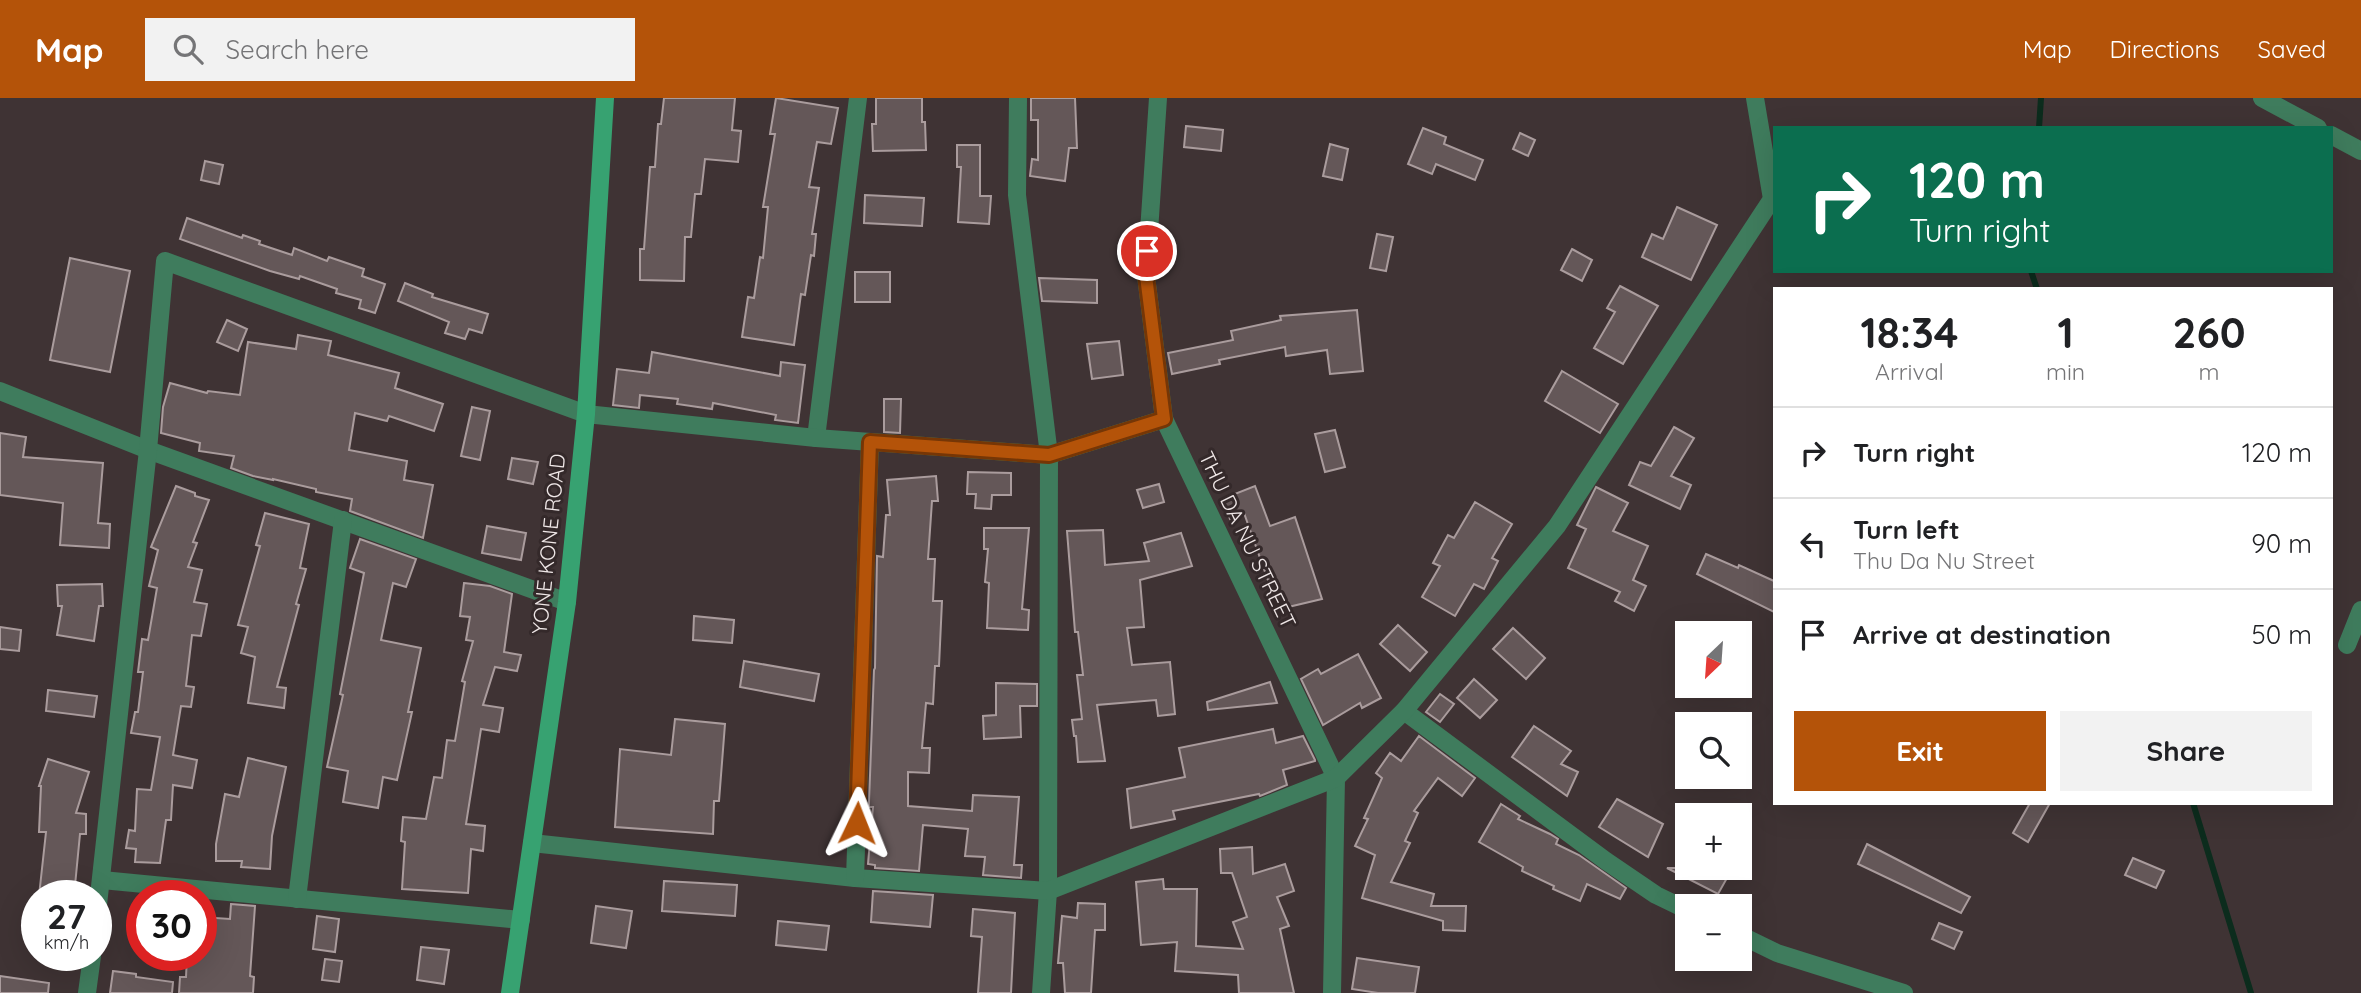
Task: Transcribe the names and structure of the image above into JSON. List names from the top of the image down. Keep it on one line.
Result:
{"streets":{"street":["THU DA NU STREET","YONE KONE ROAD"]},"north":"bottom left","page":{"header":"Map","search":"Search here","nav":["Map","Directions","Saved"],"turn":["120 m","Turn right"],"eta":["18:34","Arrival","1","min","260","m"],"list":[{"name":"Turn right","value":"120 m"},{"name":"Turn left","note":"Thu Da Nu Street","value":"90 m"},{"name":"Arrive at destination","value":"50 m"}],"map_buttons":["+","−"],"buttons":["Exit","Share"],"speed":"27 km/h","limit":"30"}}
